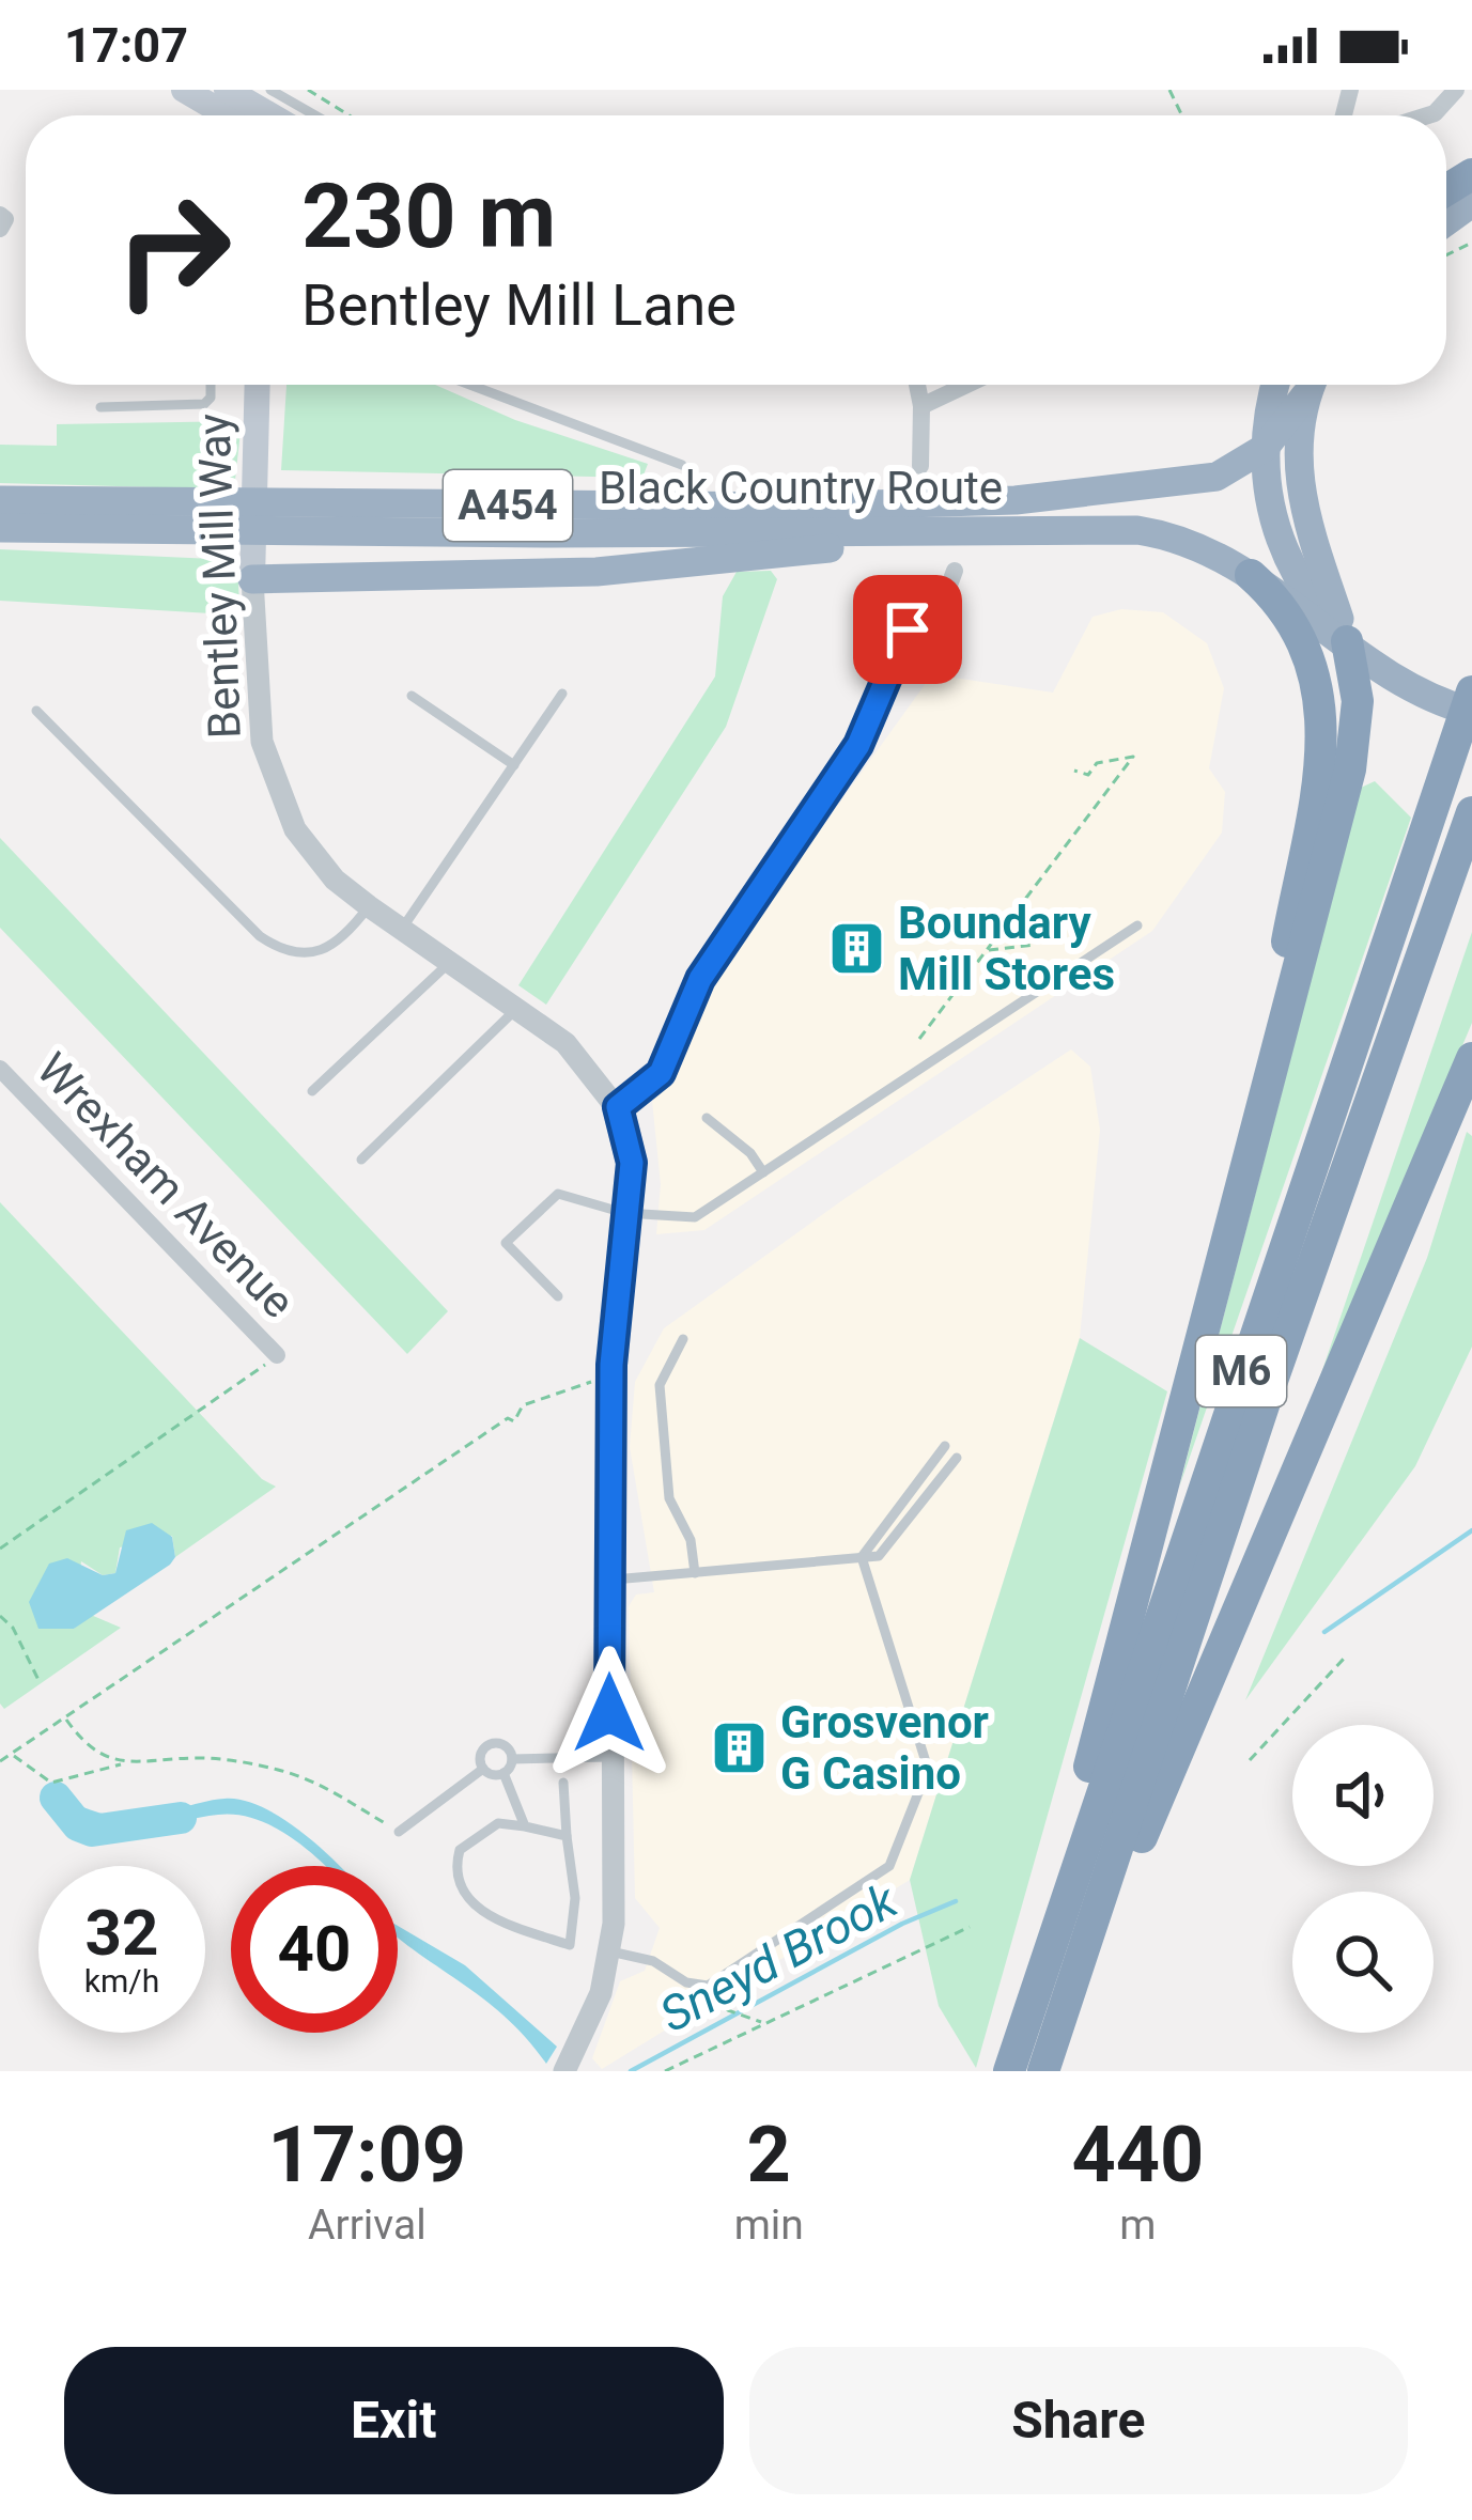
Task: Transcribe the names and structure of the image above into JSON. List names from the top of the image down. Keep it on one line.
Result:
{"streets":{"highway":["Black Country Route","A454","M6"],"main road":["Bentley Mill Way"],"street":["Wrexham Avenue"]},"crossings":[["Black Country Route","A454"]],"water":["Sneyd Brook"],"places":{"building":["Boundary Mill Stores","Grosvenor G Casino"]},"page":{"status":"17:07","turn":["230 m","Bentley Mill Lane"],"speed":"32 km/h","limit":"40","eta":["17:09","Arrival","2","min","440","m"],"buttons":["Exit","Share"]}}
